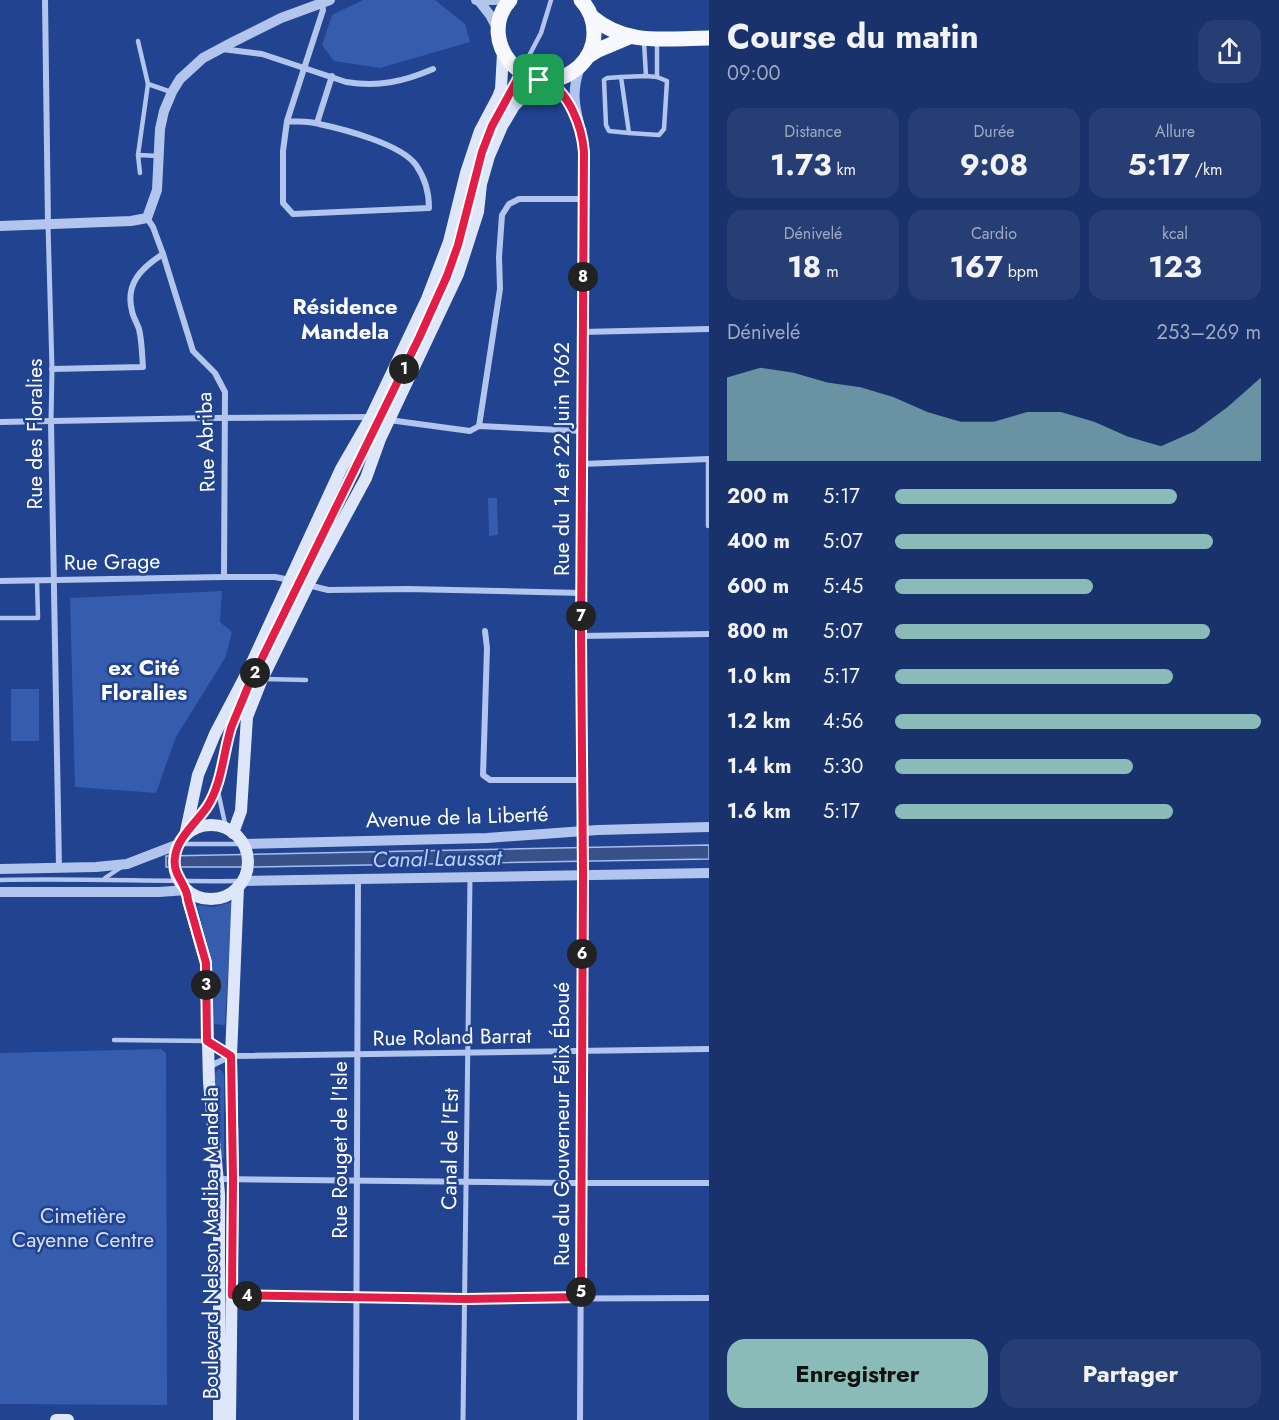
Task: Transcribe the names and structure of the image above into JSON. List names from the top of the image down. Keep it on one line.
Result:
{"streets":{"main road":["Boulevard Nelson Madiba Mandela"],"street":["Rue des Floralies","Rue Abriba","Rue du 14 et 22 Juin 1962","Rue Grage","Avenue de la Liberté","Rue Roland Barrat","Rue du Gouverneur Félix Éboué","Canal de l'Est","Rue Rouget de l'Isle"]},"crossings":[["Rue des Floralies","Rue Grage"],["Rue Abriba","Rue Grage"],["Rue du 14 et 22 Juin 1962","Avenue de la Liberté"],["Rue du 14 et 22 Juin 1962","Rue du Gouverneur Félix Éboué"],["Avenue de la Liberté","Boulevard Nelson Madiba Mandela"],["Rue Roland Barrat","Rue du Gouverneur Félix Éboué"],["Rue Roland Barrat","Canal de l'Est"],["Rue Roland Barrat","Rue Rouget de l'Isle"],["Rue Roland Barrat","Boulevard Nelson Madiba Mandela"]],"districts":["Résidence Mandela","ex Cité Floralies"],"water":["Canal Laussat"],"parks":["Cimetière Cayenne Centre"],"page":{"heading":["Course du matin","09:00"],"stats":[["Distance","1.73 km"],["Durée","9:08"],["Allure","5:17 /km"],["Dénivelé","18 m"],["Cardio","167 bpm"],["kcal","123"]],"pins":["8","1","7","2","6","3","5","4"],"chart":["Dénivelé","253–269 m"],"list":[{"name":"200 m","note":"5:17"},{"name":"400 m","note":"5:07"},{"name":"600 m","note":"5:45"},{"name":"800 m","note":"5:07"},{"name":"1.0 km","note":"5:17"},{"name":"1.2 km","note":"4:56"},{"name":"1.4 km","note":"5:30"},{"name":"1.6 km","note":"5:17"}],"buttons":["Enregistrer","Partager"]}}
